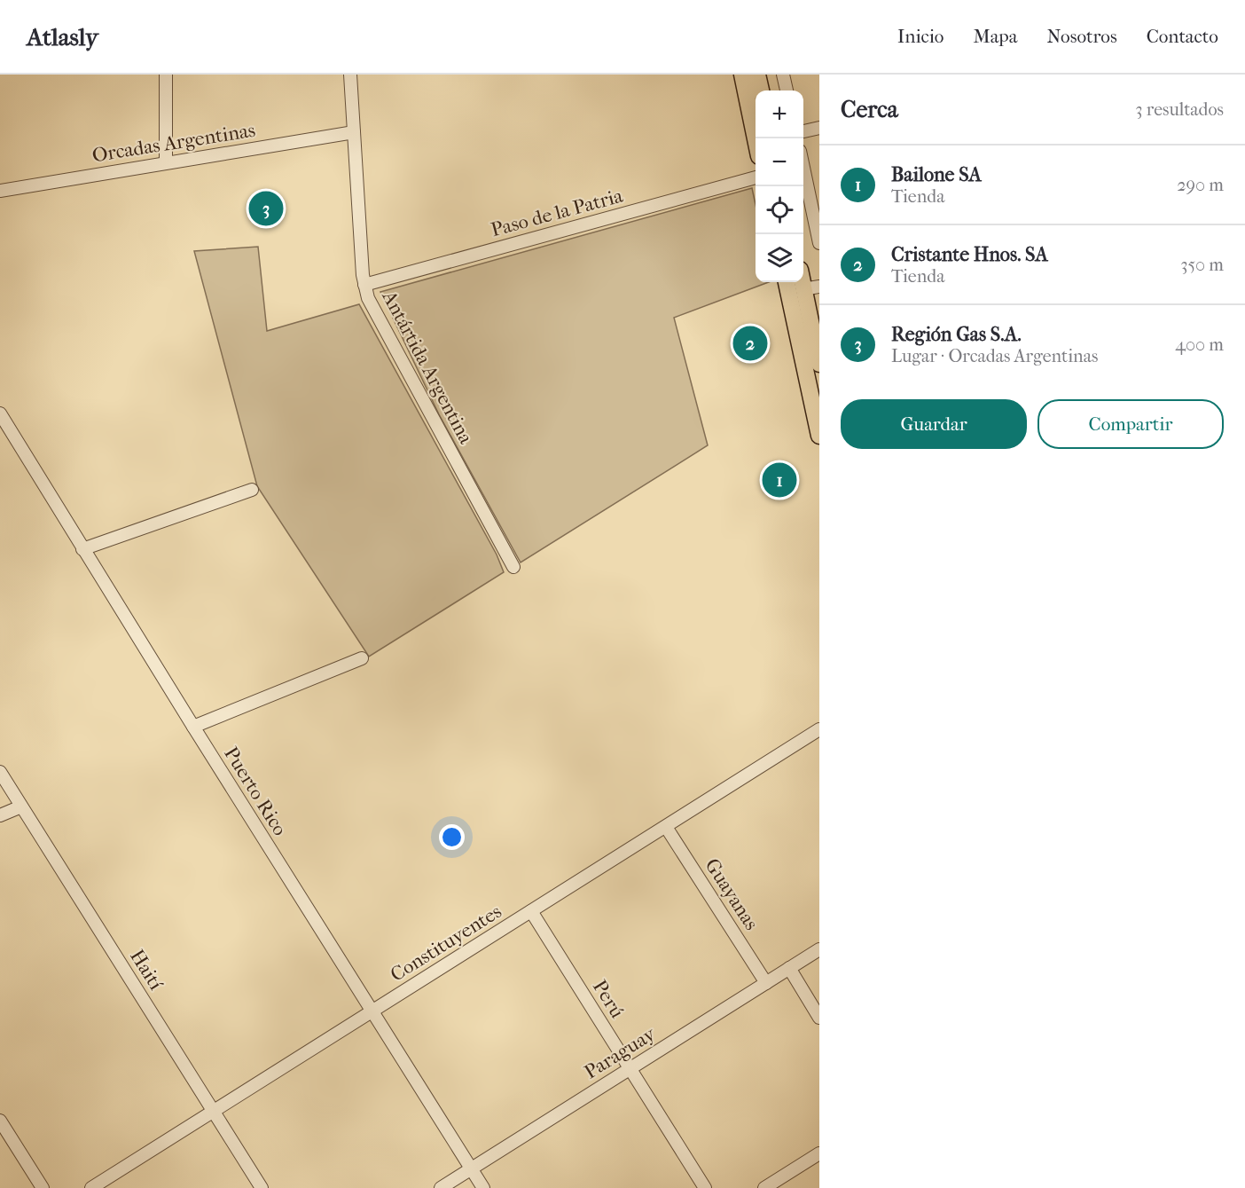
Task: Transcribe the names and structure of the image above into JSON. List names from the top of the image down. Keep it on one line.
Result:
{"streets":{"street":["Orcadas Argentinas","Paso de la Patria","Antártida Argentina","Puerto Rico","Guayanas","Constituyentes","Haití","Perú","Paraguay"]},"crossings":[["Orcadas Argentinas","Antártida Argentina"],["Paso de la Patria","Antártida Argentina"],["Puerto Rico","Constituyentes"],["Puerto Rico","Paraguay"],["Guayanas","Constituyentes"],["Guayanas","Paraguay"],["Constituyentes","Haití"],["Constituyentes","Perú"],["Perú","Paraguay"]],"page":{"header":"Atlasly","nav":["Inicio","Mapa","Nosotros","Contacto"],"heading":["Cerca","3 resultados"],"map_buttons":["+","−"],"list":[{"mark":"1","name":"Bailone SA","note":"Tienda","value":"290 m"},{"mark":"2","name":"Cristante Hnos. SA","note":"Tienda","value":"350 m"},{"mark":"3","name":"Región Gas S.A.","note":"Lugar · Orcadas Argentinas","value":"400 m"}],"pins":["3","2","1"],"buttons":["Guardar","Compartir"]}}
